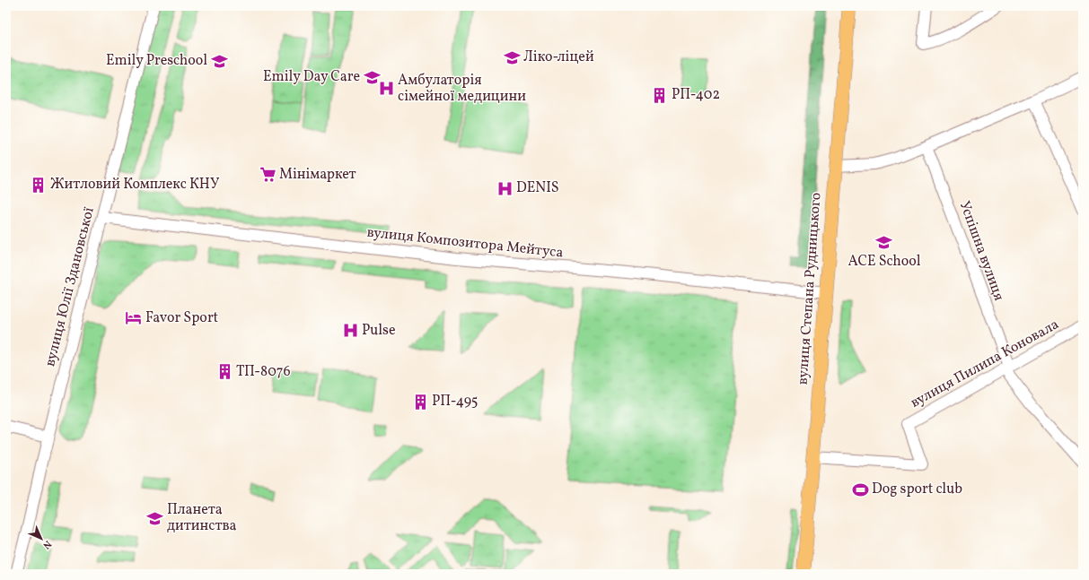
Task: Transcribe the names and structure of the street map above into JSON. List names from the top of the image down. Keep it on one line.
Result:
{"streets":{"main road":["вулиця Степана Рудницького"],"street":["вулиця Композитора Мейтуса","Успішна вулиця","вулиця Юлії Здановської","вулиця Пилипа Коновала"]},"crossings":[["вулиця Композитора Мейтуса","вулиця Юлії Здановської"],["вулиця Композитора Мейтуса","вулиця Степана Рудницького"],["Успішна вулиця","вулиця Пилипа Коновала"],["вулиця Степана Рудницького","вулиця Пилипа Коновала"]],"places":{"school or university":["Ліко-ліцей","Emily Preschool","Emily Day Care","ACE School","Планета дитинства"],"hospital":["Амбулаторія сімейної медицини","DENIS","Pulse"],"building":["РП-402","Житловий Комплекс КНУ","ТП-8076","РП-495"],"supermarket":["Мінімаркет"],"hotel":["Favor Sport"],"sports":["Dog sport club"]},"north":"bottom right"}
